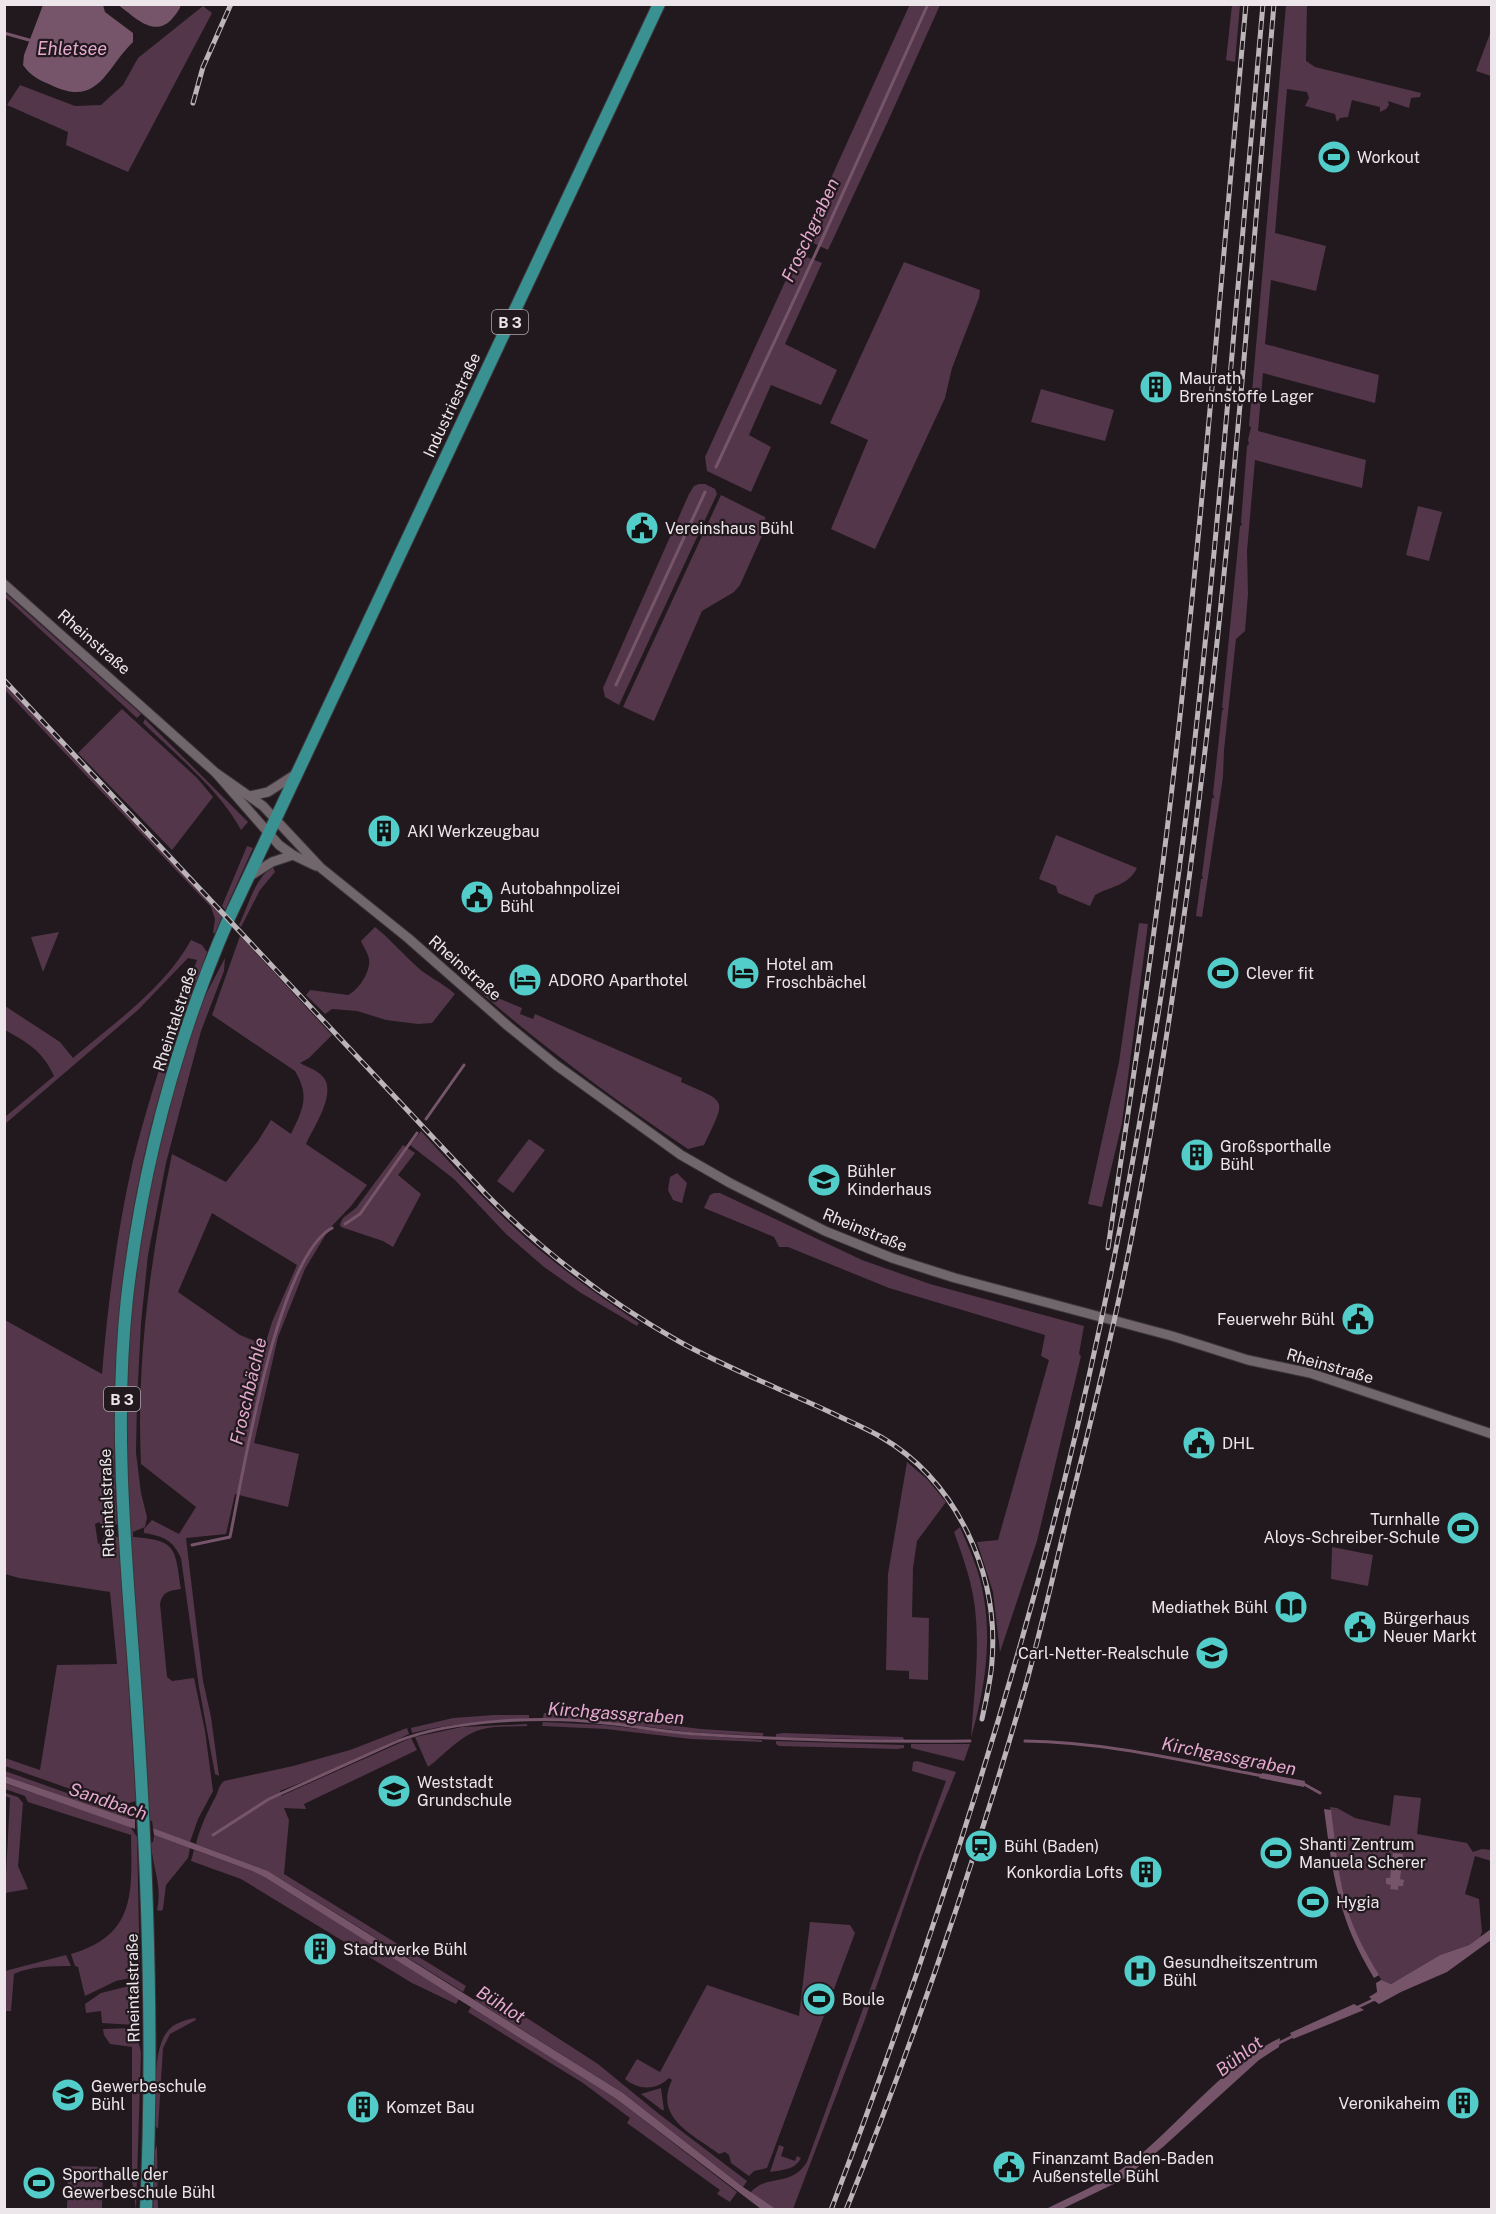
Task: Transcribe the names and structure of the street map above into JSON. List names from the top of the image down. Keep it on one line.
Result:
{"streets":{"main road":["B 3","Industriestraße","Rheintalstraße"],"street":["Rheinstraße"]},"crossings":[["Industriestraße","Rheinstraße"],["Industriestraße","Rheintalstraße"],["Rheinstraße","Rheintalstraße"]],"water":["Ehletsee","Froschgraben","Froschbächle","Kirchgassgraben","Sandbach","Bühlot"],"places":{"sports":["Workout","Clever fit","Turnhalle Aloys-Schreiber-Schule","Shanti Zentrum Manuela Scherer","Hygia","Boule","Sporthalle der Gewerbeschule Bühl"],"building":["Maurath Brennstoffe Lager","AKI Werkzeugbau","Großsporthalle Bühl","Konkordia Lofts","Stadtwerke Bühl","Veronikaheim","Komzet Bau"],"public building":["Vereinshaus Bühl","Autobahnpolizei Bühl","Feuerwehr Bühl","DHL","Bürgerhaus Neuer Markt","Finanzamt Baden-Baden Außenstelle Bühl"],"hotel":["Hotel am Froschbächel","ADORO Aparthotel"],"school or university":["Bühler Kinderhaus","Carl-Netter-Realschule","Weststadt Grundschule","Gewerbeschule Bühl"],"library":["Mediathek Bühl"],"station":["Bühl (Baden)"],"hospital":["Gesundheitszentrum Bühl"]}}
